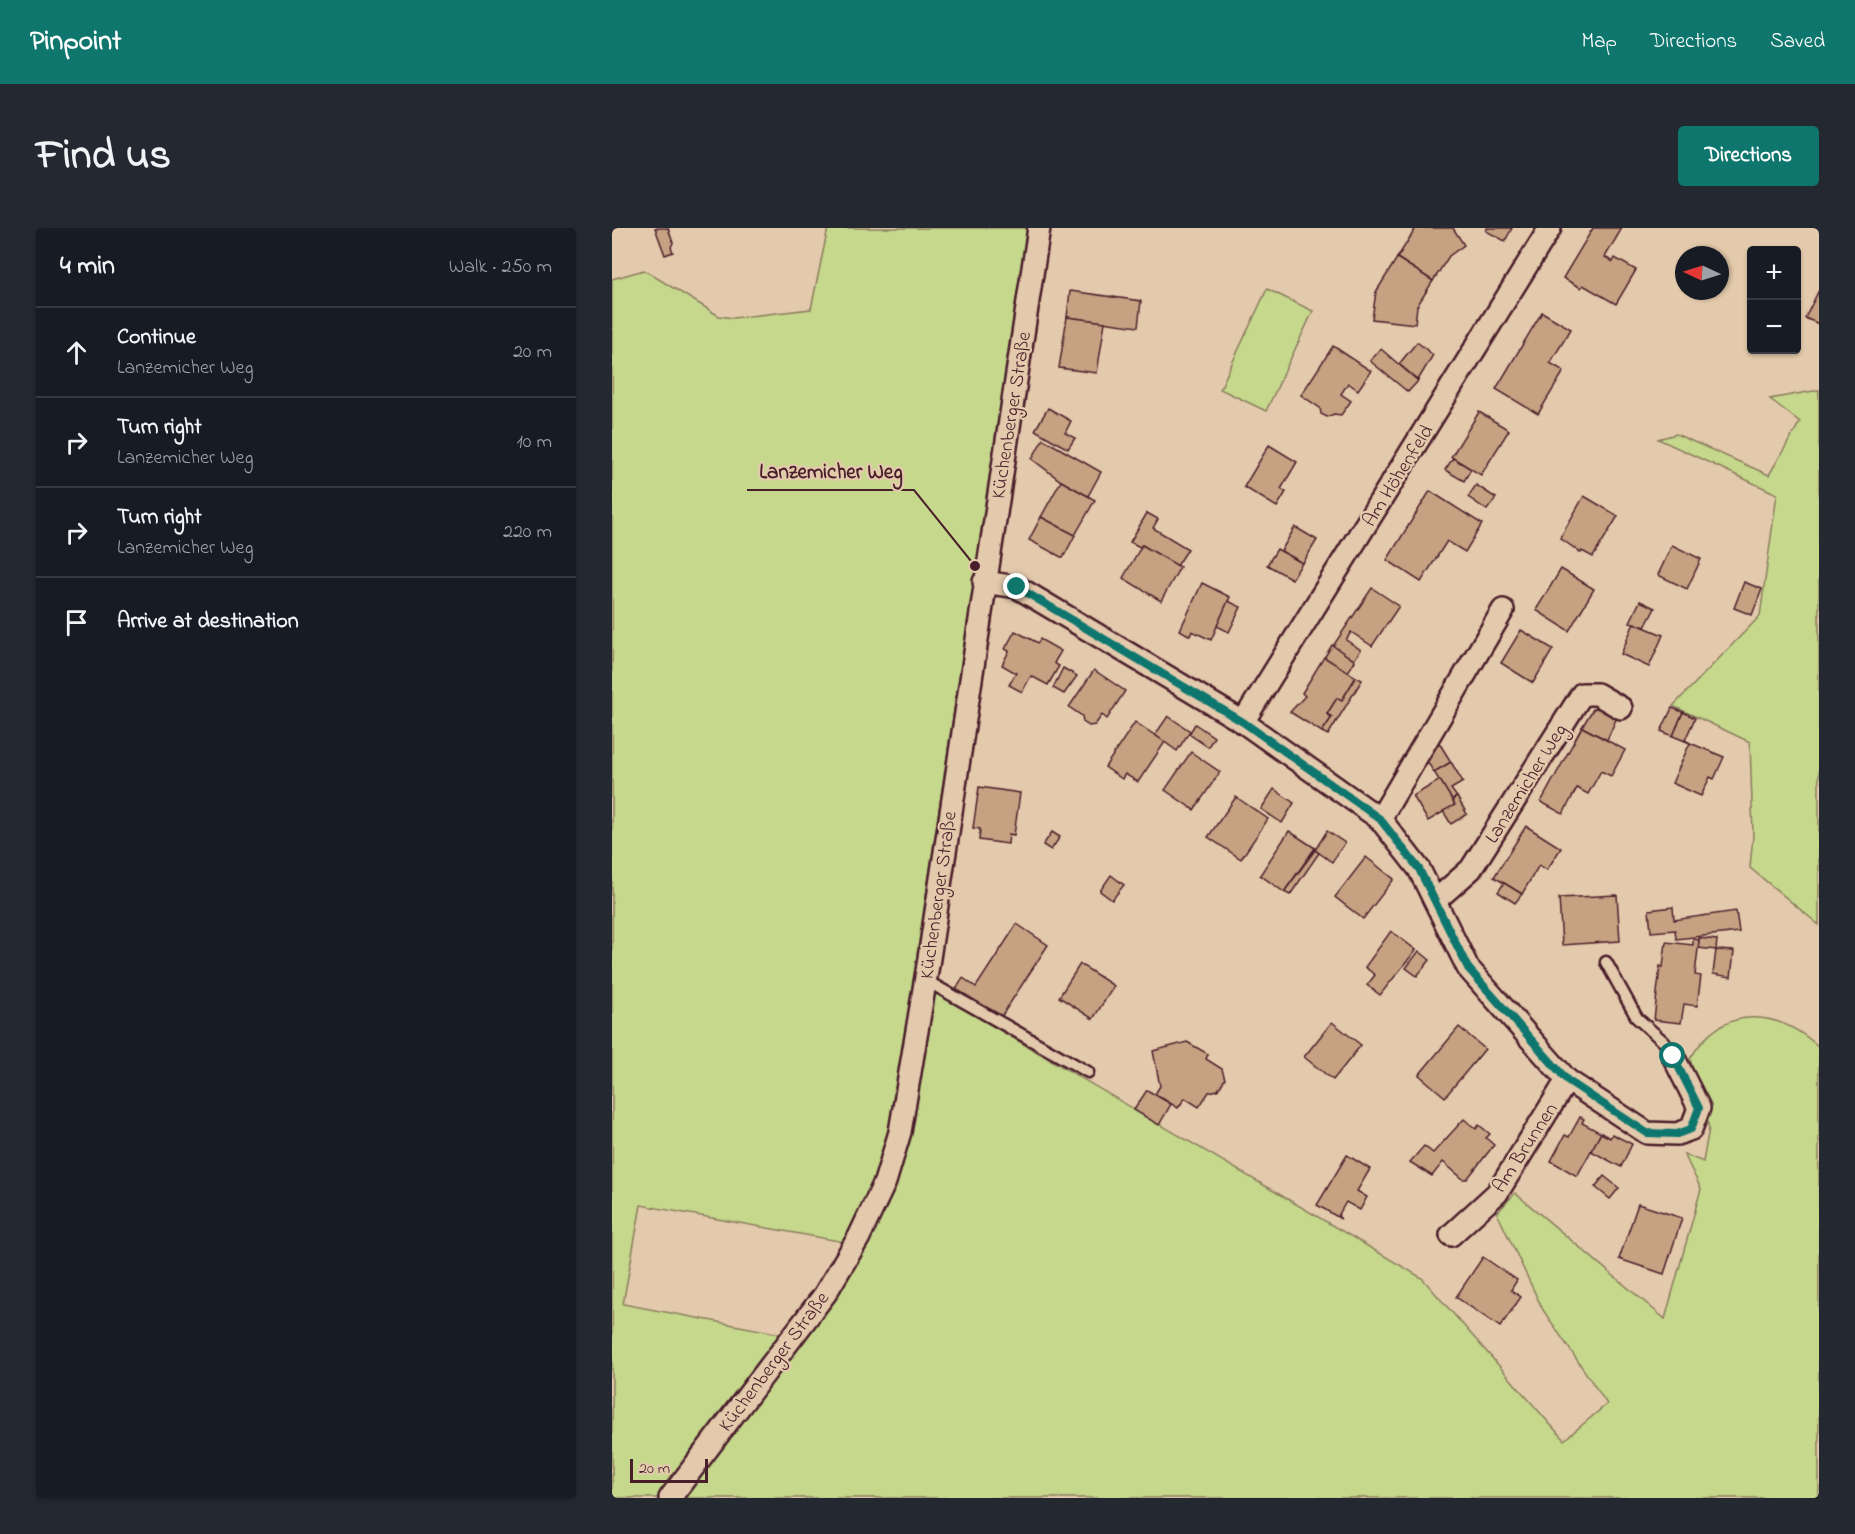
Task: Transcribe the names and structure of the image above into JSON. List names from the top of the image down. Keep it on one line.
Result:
{"streets":{"street":["Küchenberger Straße","Am Höhenfeld","Lanzemicher Weg","Am Brunnen"]},"places":["Lanzemicher Weg"],"scale_bar":"20 m","north":"left","page":{"header":"Pinpoint","nav":["Map","Directions","Saved"],"title":"Find us","buttons":"Directions","heading":["4 min","Walk · 250 m"],"map_buttons":["+","−"],"list":[["Continue","Lanzemicher Weg","20 m"],["Turn right","Lanzemicher Weg","10 m"],["Turn right","Lanzemicher Weg","220 m"],"Arrive at destination"],"scale":"20 m"}}
